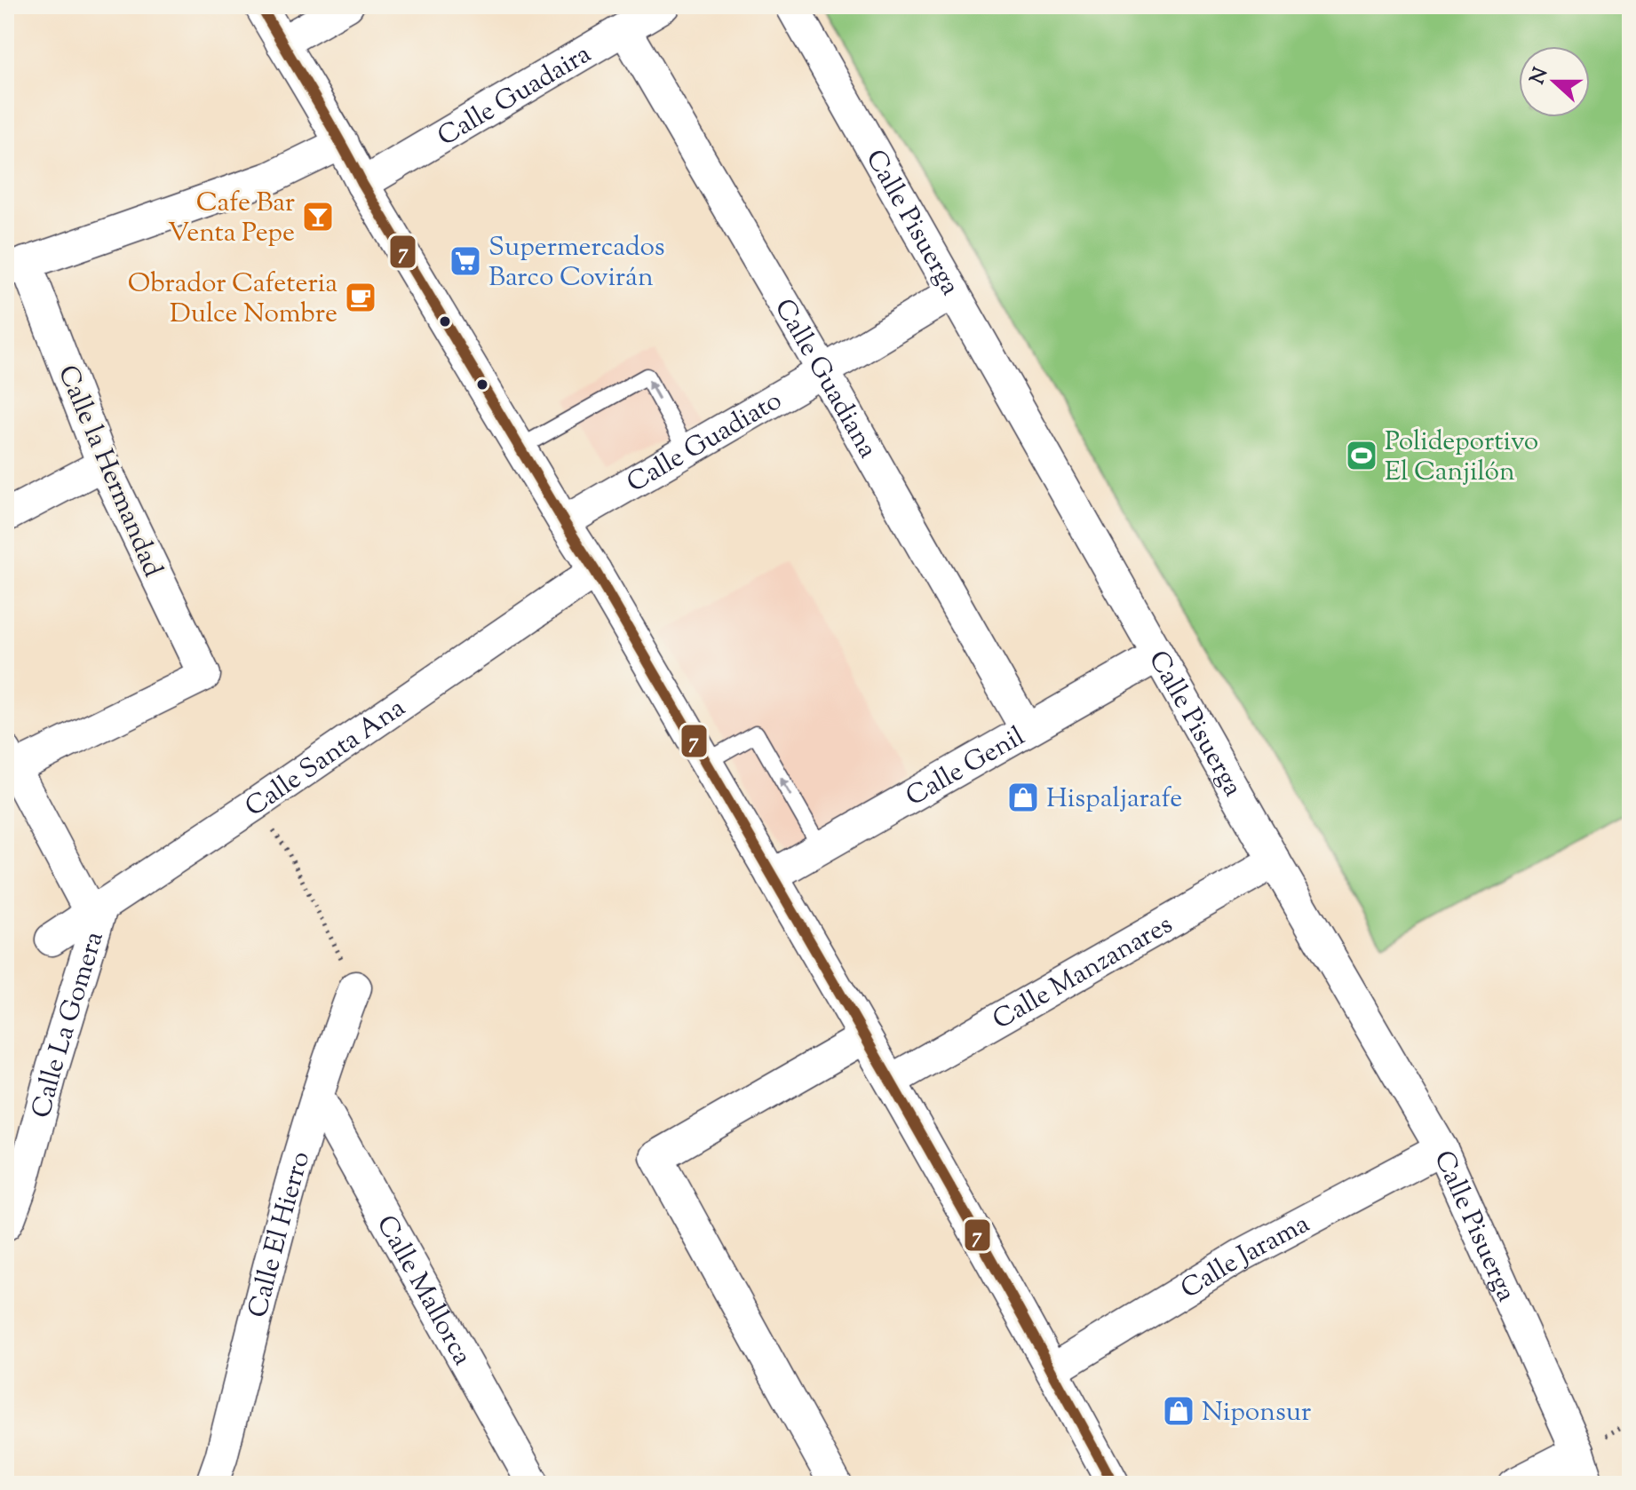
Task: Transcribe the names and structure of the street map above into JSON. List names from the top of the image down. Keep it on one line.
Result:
{"streets":{"street":["Calle Guadaira","Calle Pisuerga","Calle Guadiana","Calle Guadiato","Calle la Hermandad","Calle Santa Ana","Calle Genil","Calle Manzanares","Calle La Gomera","Calle El Hierro","Calle Jarama","Calle Mallorca"]},"crossings":[["Calle Guadaira","Calle Guadiana"],["Calle Pisuerga","Calle Guadiato"],["Calle Pisuerga","Calle Genil"],["Calle Pisuerga","Calle Manzanares"],["Calle Pisuerga","Calle Jarama"],["Calle Guadiana","Calle Guadiato"],["Calle Guadiana","Calle Genil"],["Calle Santa Ana","Calle La Gomera"],["Calle El Hierro","Calle Mallorca"]],"places":{"bar":["Cafe Bar Venta Pepe"],"supermarket":["Supermercados Barco Covirán"],"cafe":["Obrador Cafeteria Dulce Nombre"],"sports":["Polideportivo El Canjilón"],"shop":["Hispaljarafe","Niponsur"]},"lines":["transit line 7"],"north":"left"}
